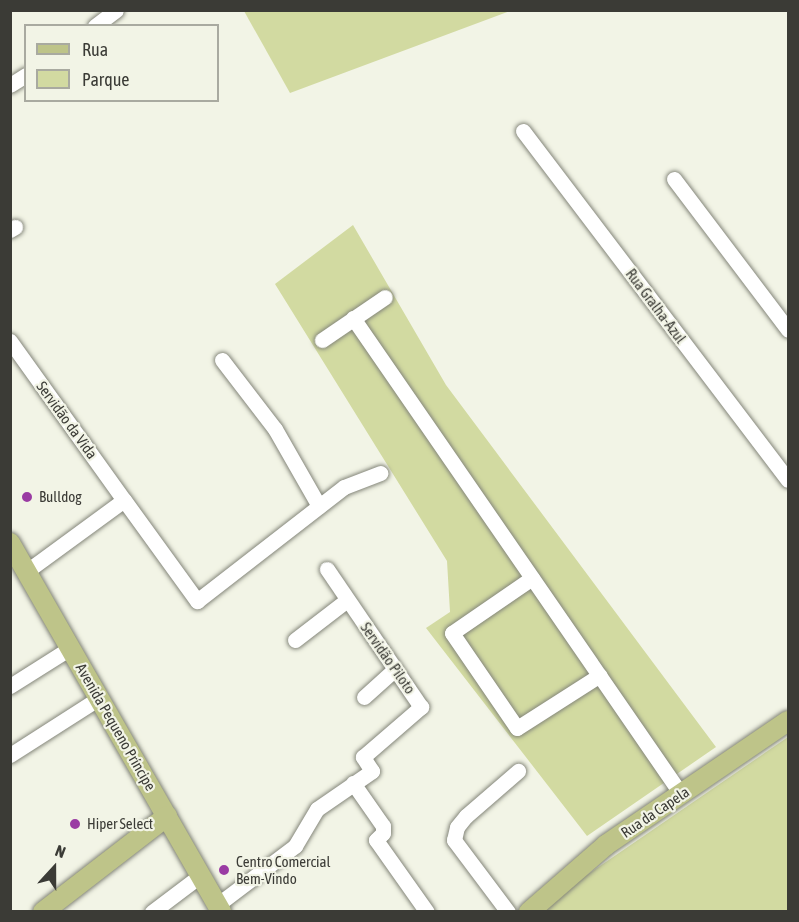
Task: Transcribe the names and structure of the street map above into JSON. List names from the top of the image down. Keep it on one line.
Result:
{"streets":{"main road":["Avenida Pequeno Príncipe","Rua da Capela"],"street":["Rua Gralha-Azul","Servidão da Vida","Servidão Piloto"]},"crossings":[["Servidão Piloto","Avenida Pequeno Príncipe"]],"places":["Bulldog","Hiper Select","Centro Comercial Bem-Vindo"],"legend":["Rua","Parque"],"north":"top"}
